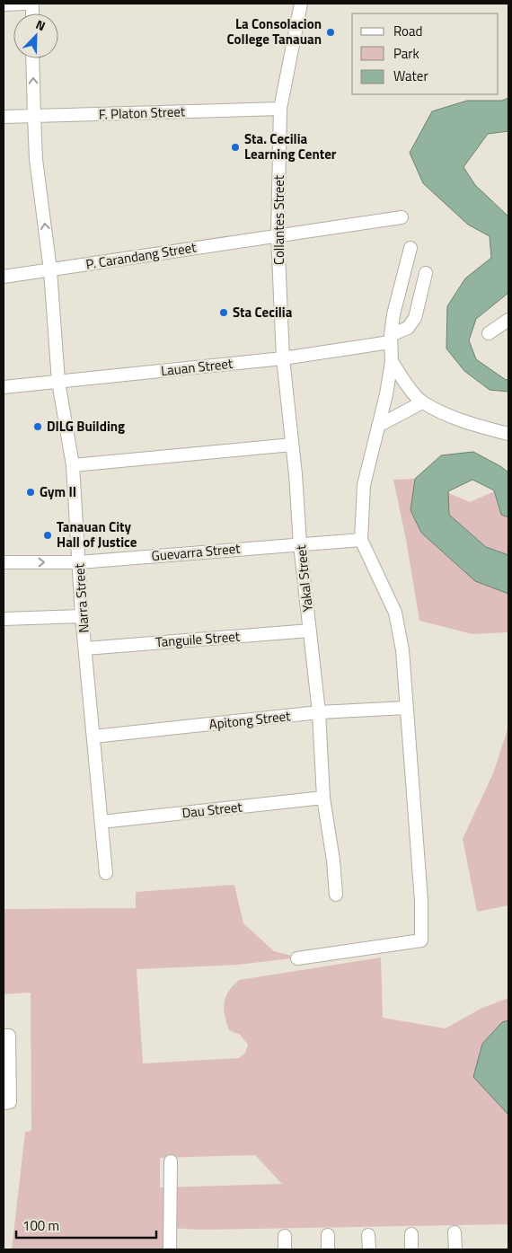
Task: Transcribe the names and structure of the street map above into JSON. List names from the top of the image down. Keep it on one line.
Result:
{"streets":{"street":["F. Platon Street","Collantes Street","P. Carandang Street","Lauan Street","Guevarra Street","Yakal Street","Narra Street","Tanguile Street","Apitong Street","Dau Street"]},"crossings":[["F. Platon Street","Collantes Street"],["F. Platon Street","Narra Street"],["Collantes Street","P. Carandang Street"],["Collantes Street","Lauan Street"],["Collantes Street","Yakal Street"],["P. Carandang Street","Narra Street"],["Lauan Street","Yakal Street"],["Lauan Street","Narra Street"],["Guevarra Street","Yakal Street"],["Guevarra Street","Narra Street"],["Yakal Street","Tanguile Street"],["Yakal Street","Apitong Street"],["Yakal Street","Dau Street"],["Narra Street","Tanguile Street"],["Narra Street","Apitong Street"],["Narra Street","Dau Street"]],"places":["La Consolacion College Tanauan","Sta. Cecilia Learning Center","Sta Cecilia","DILG Building","Gym II","Tanauan City Hall of Justice"],"legend":["Road","Park","Water"],"scale_bar":"100 m","north":"top right"}
